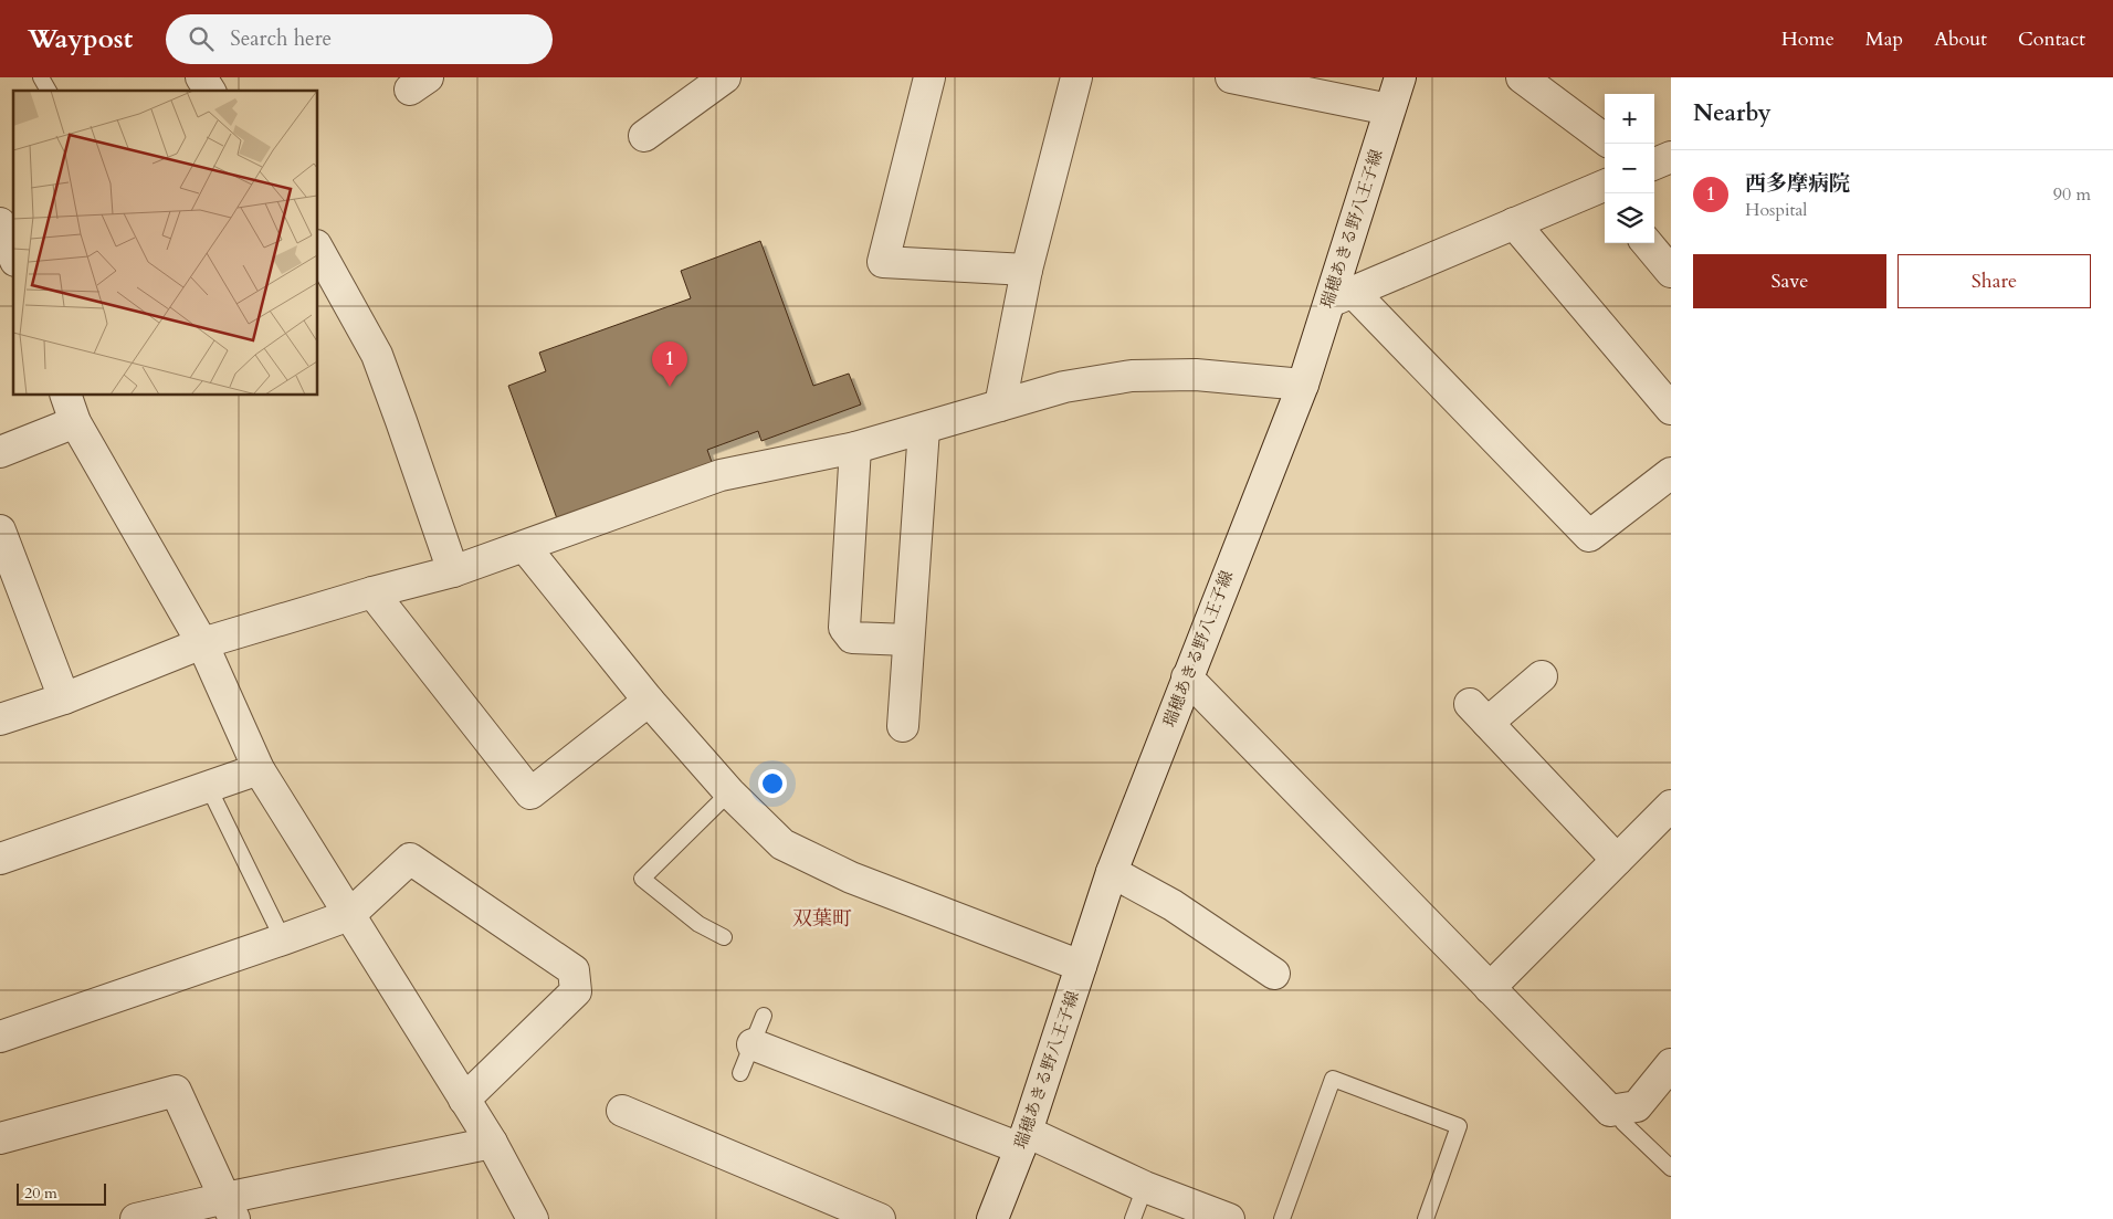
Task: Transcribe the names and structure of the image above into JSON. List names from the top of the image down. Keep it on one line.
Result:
{"streets":{"street":["瑞穂あきる野八王子線"]},"districts":["双葉町"],"scale_bar":"20 m","page":{"header":"Waypost","search":"Search here","nav":["Home","Map","About","Contact"],"heading":"Nearby","map_buttons":["+","−"],"list":[{"mark":"1","name":"西多摩病院","note":"Hospital","value":"90 m"}],"buttons":["Save","Share"],"pins":"1","scale":"20 m"}}
